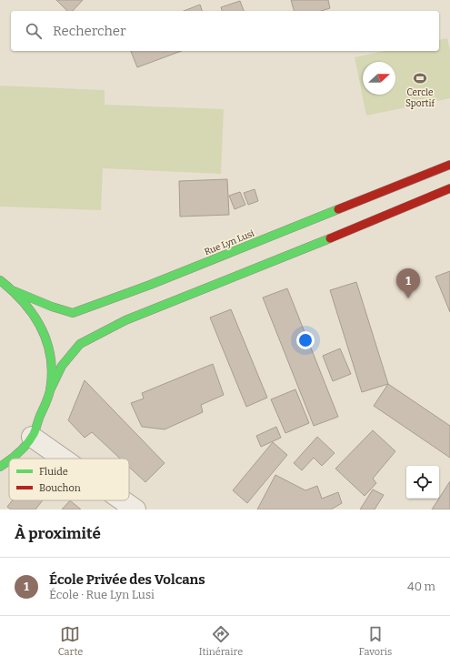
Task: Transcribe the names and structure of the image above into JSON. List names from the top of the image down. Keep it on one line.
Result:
{"streets":{"main road":["Rue Lyn Lusi"]},"places":{"sports":["Cercle Sportif"]},"legend":["Fluide","Bouchon"],"north":"right","page":{"search":"Rechercher","pins":"1","heading":"À proximité","list":[{"mark":"1","name":"École Privée des Volcans","note":"École · Rue Lyn Lusi","value":"40 m"}],"nav":["Carte","Itinéraire","Favoris"]}}
